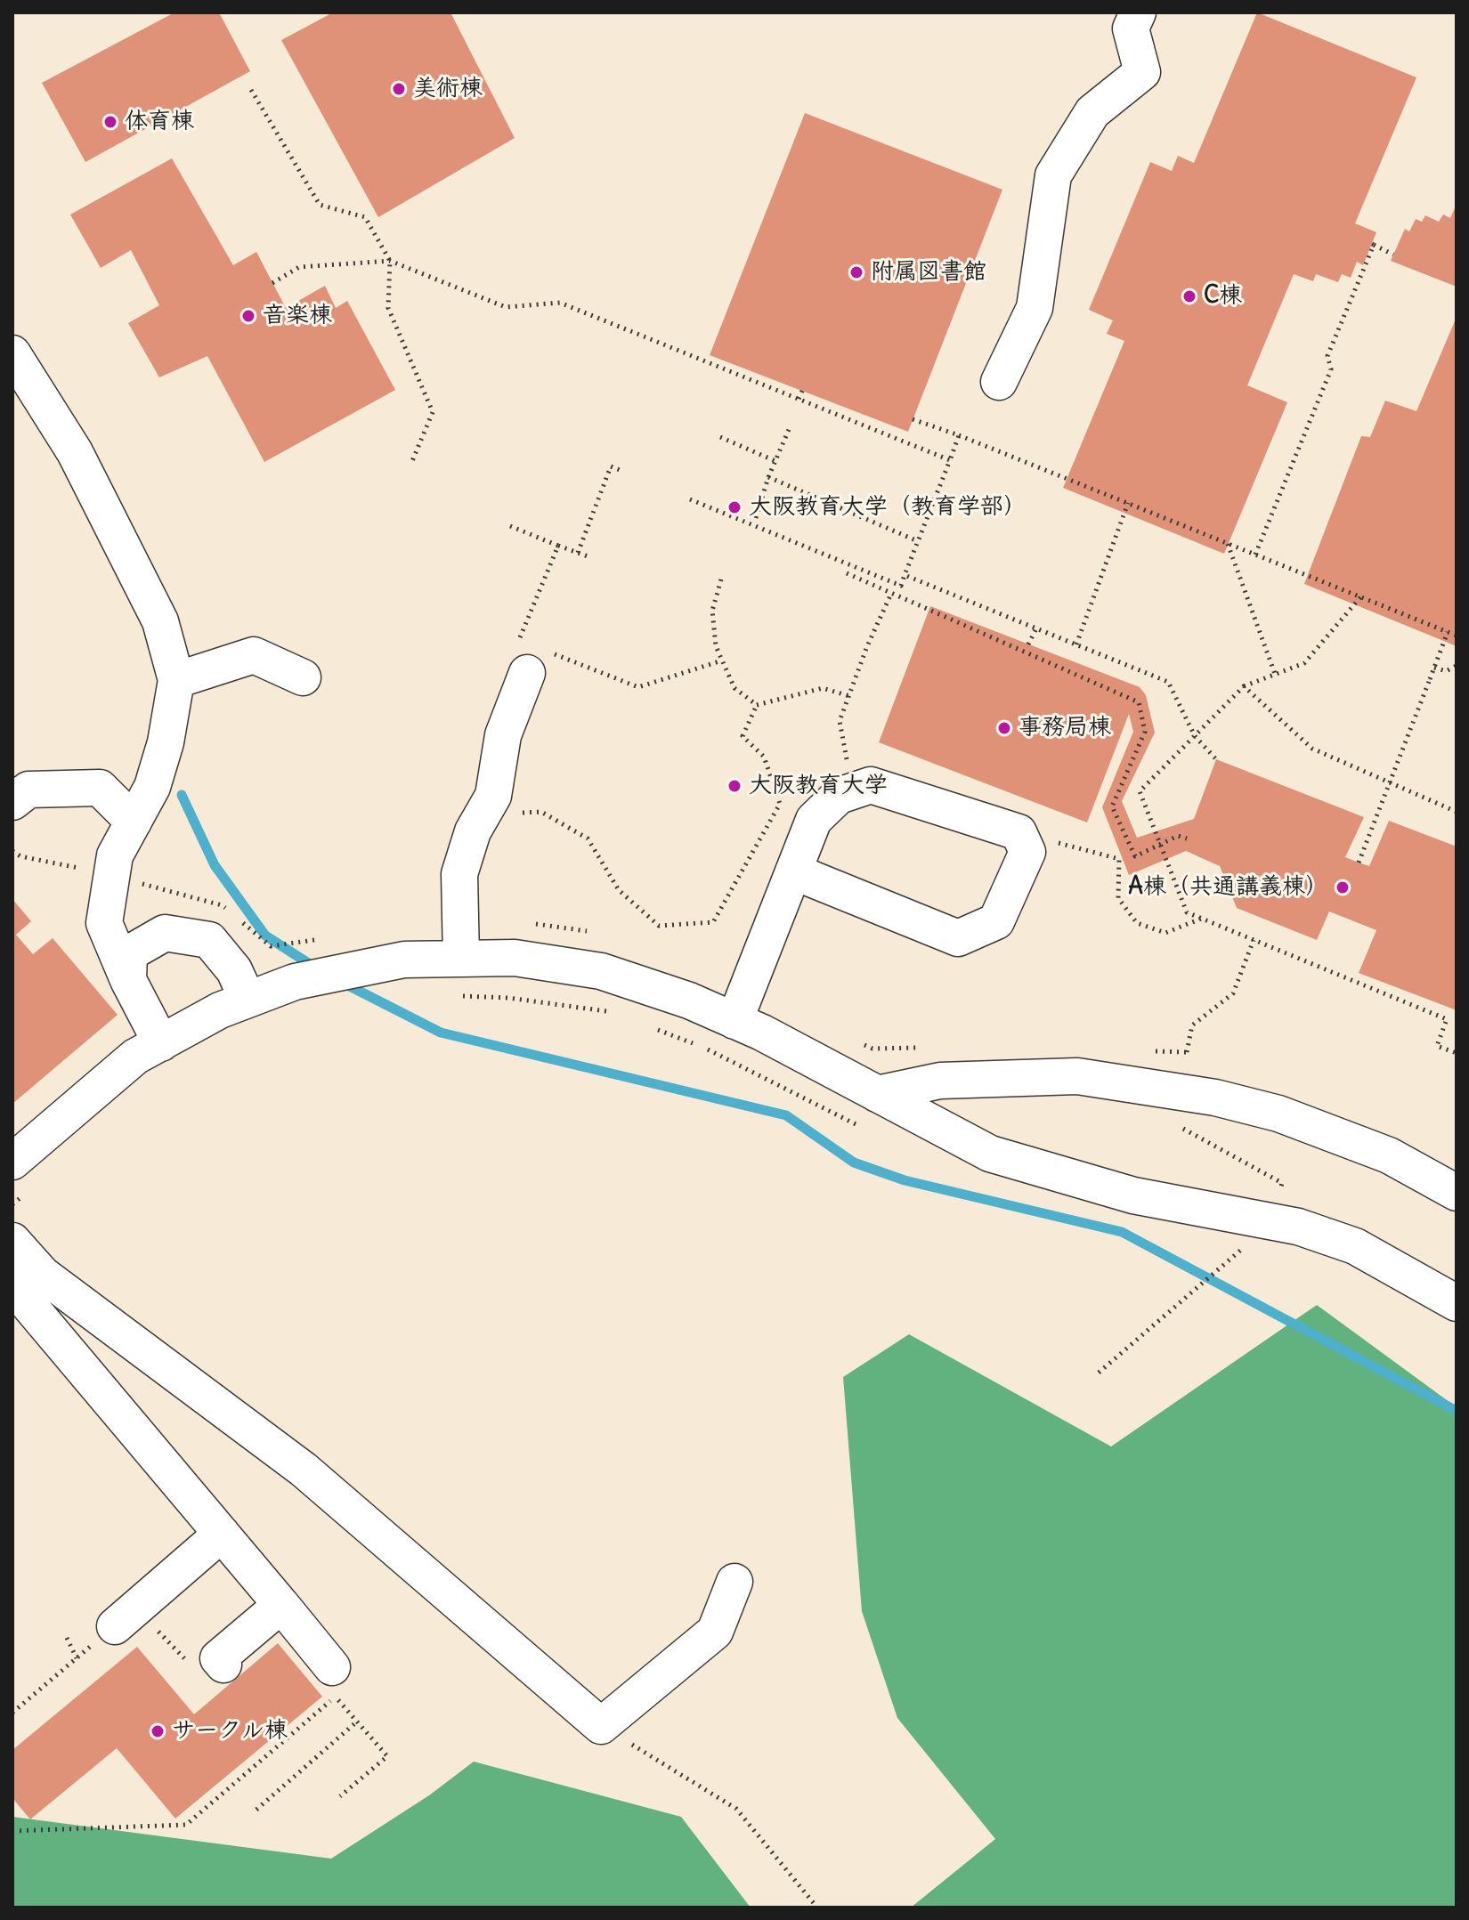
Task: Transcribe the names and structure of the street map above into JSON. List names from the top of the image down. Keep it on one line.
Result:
{"places":["美術棟","体育棟","附属図書館","C棟","音楽棟","大阪教育大学（教育学部）","事務局棟","大阪教育大学","A棟（共通講義棟）","サークル棟"]}
